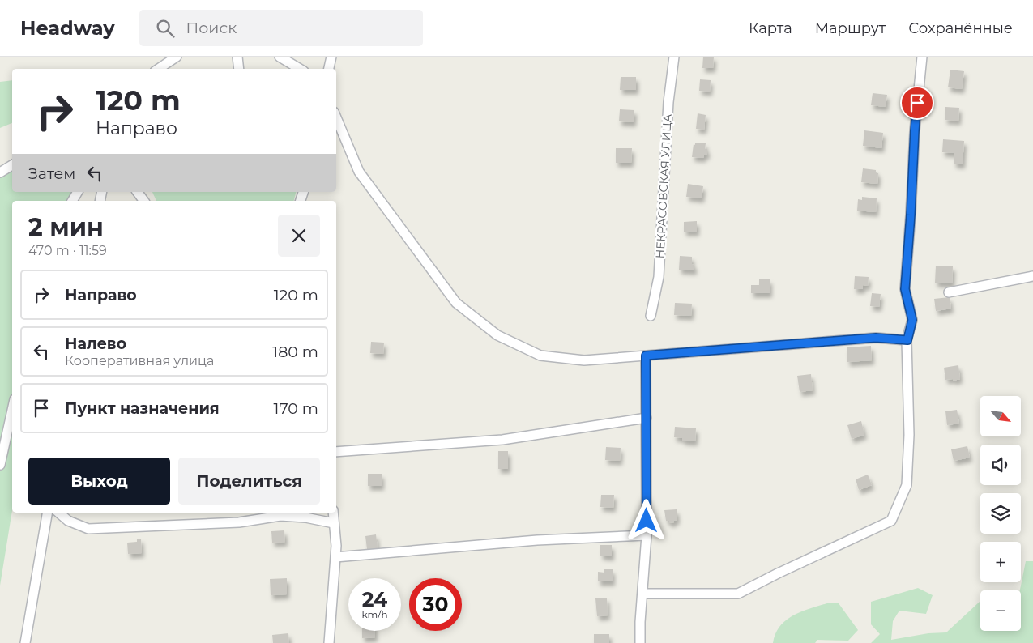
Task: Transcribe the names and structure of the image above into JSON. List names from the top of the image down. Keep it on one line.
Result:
{"streets":{"street":["НЕКРАСОВСКАЯ УЛИЦА"]},"north":"bottom right","page":{"header":"Headway","search":"Поиск","nav":["Карта","Маршрут","Сохранённые"],"turn":["120 m","Направо"],"then":"Затем","heading":["2 мин","470 m · 11:59"],"list":[{"name":"Направо","value":"120 m"},{"name":"Налево","note":"Кооперативная улица","value":"180 m"},{"name":"Пункт назначения","value":"170 m"}],"map_buttons":["+","−"],"buttons":["Выход","Поделиться"],"speed":"24 km/h","limit":"30"}}
